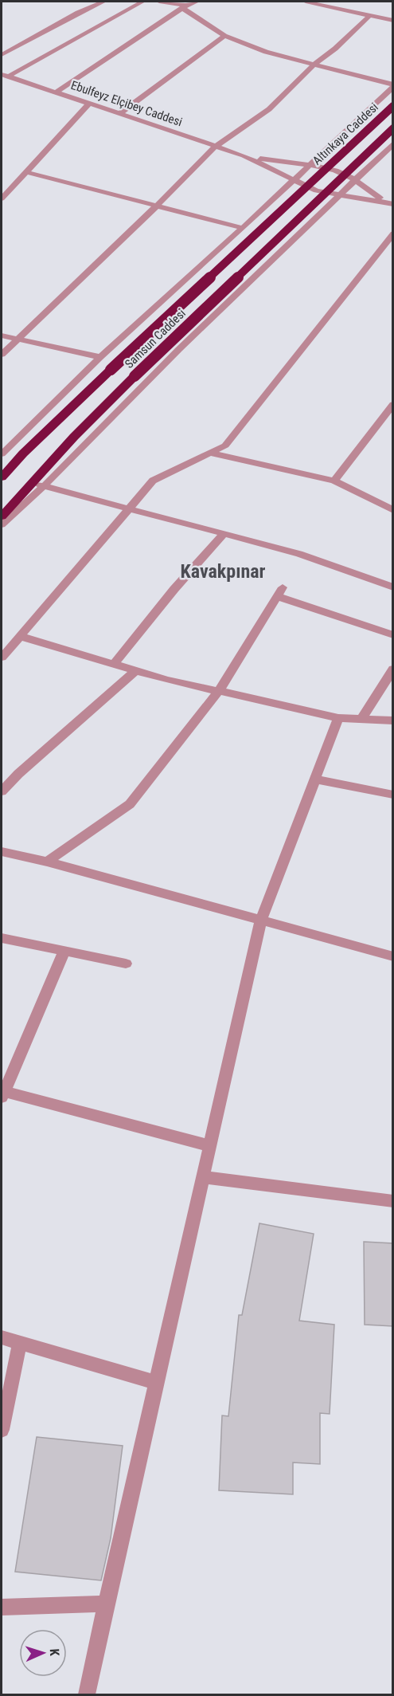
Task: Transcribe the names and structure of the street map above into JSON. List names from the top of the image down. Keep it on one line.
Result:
{"streets":{"highway":["Altınkaya Caddesi","Samsun Caddesi"],"street":["Ebulfeyz Elçibey Caddesi"]},"crossings":[["Altınkaya Caddesi","Samsun Caddesi"]],"districts":["Kavakpınar"],"north":"right"}
